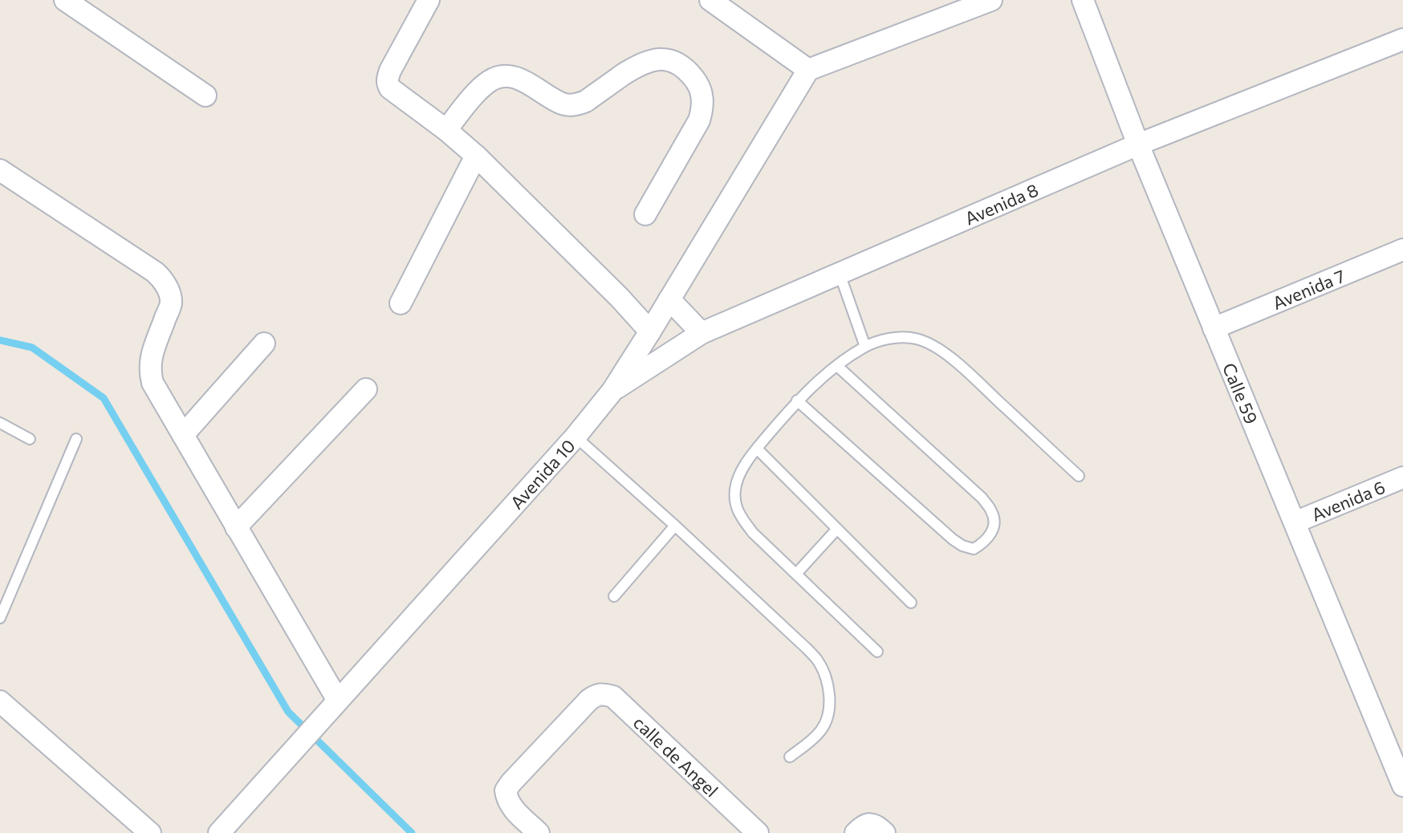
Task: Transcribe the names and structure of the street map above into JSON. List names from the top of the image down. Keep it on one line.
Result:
{"streets":{"street":["Avenida 8","Avenida 7","Calle 59","Avenida 10","Avenida 6","calle de Angel"]},"crossings":[["Avenida 8","Calle 59"],["Avenida 8","Avenida 10"],["Avenida 7","Calle 59"],["Calle 59","Avenida 6"]]}
